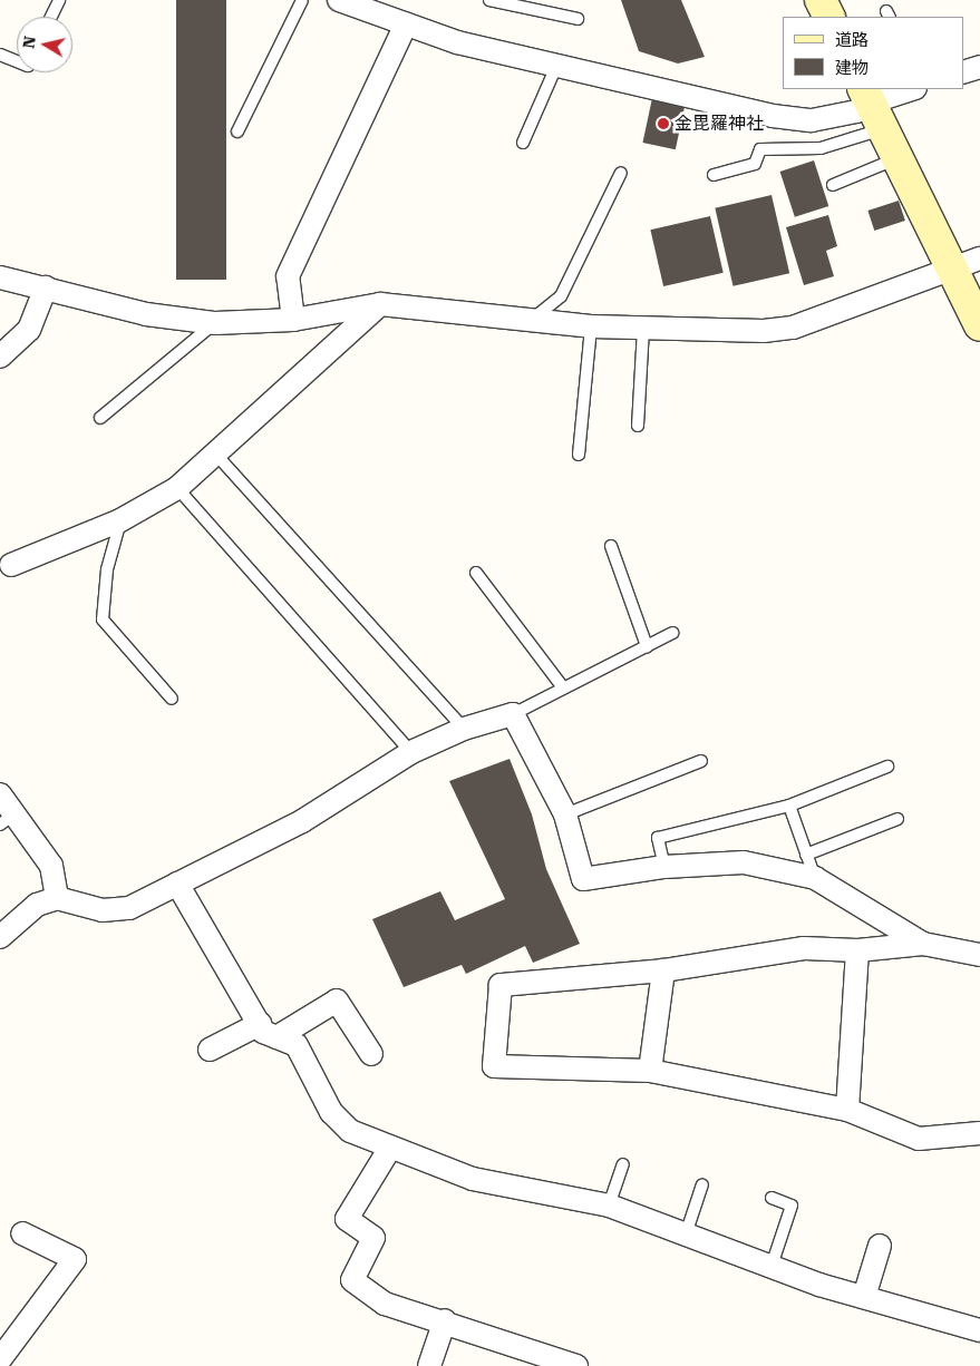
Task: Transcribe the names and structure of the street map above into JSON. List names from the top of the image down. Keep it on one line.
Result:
{"places":["金毘羅神社"],"legend":["道路","建物"],"north":"left"}
